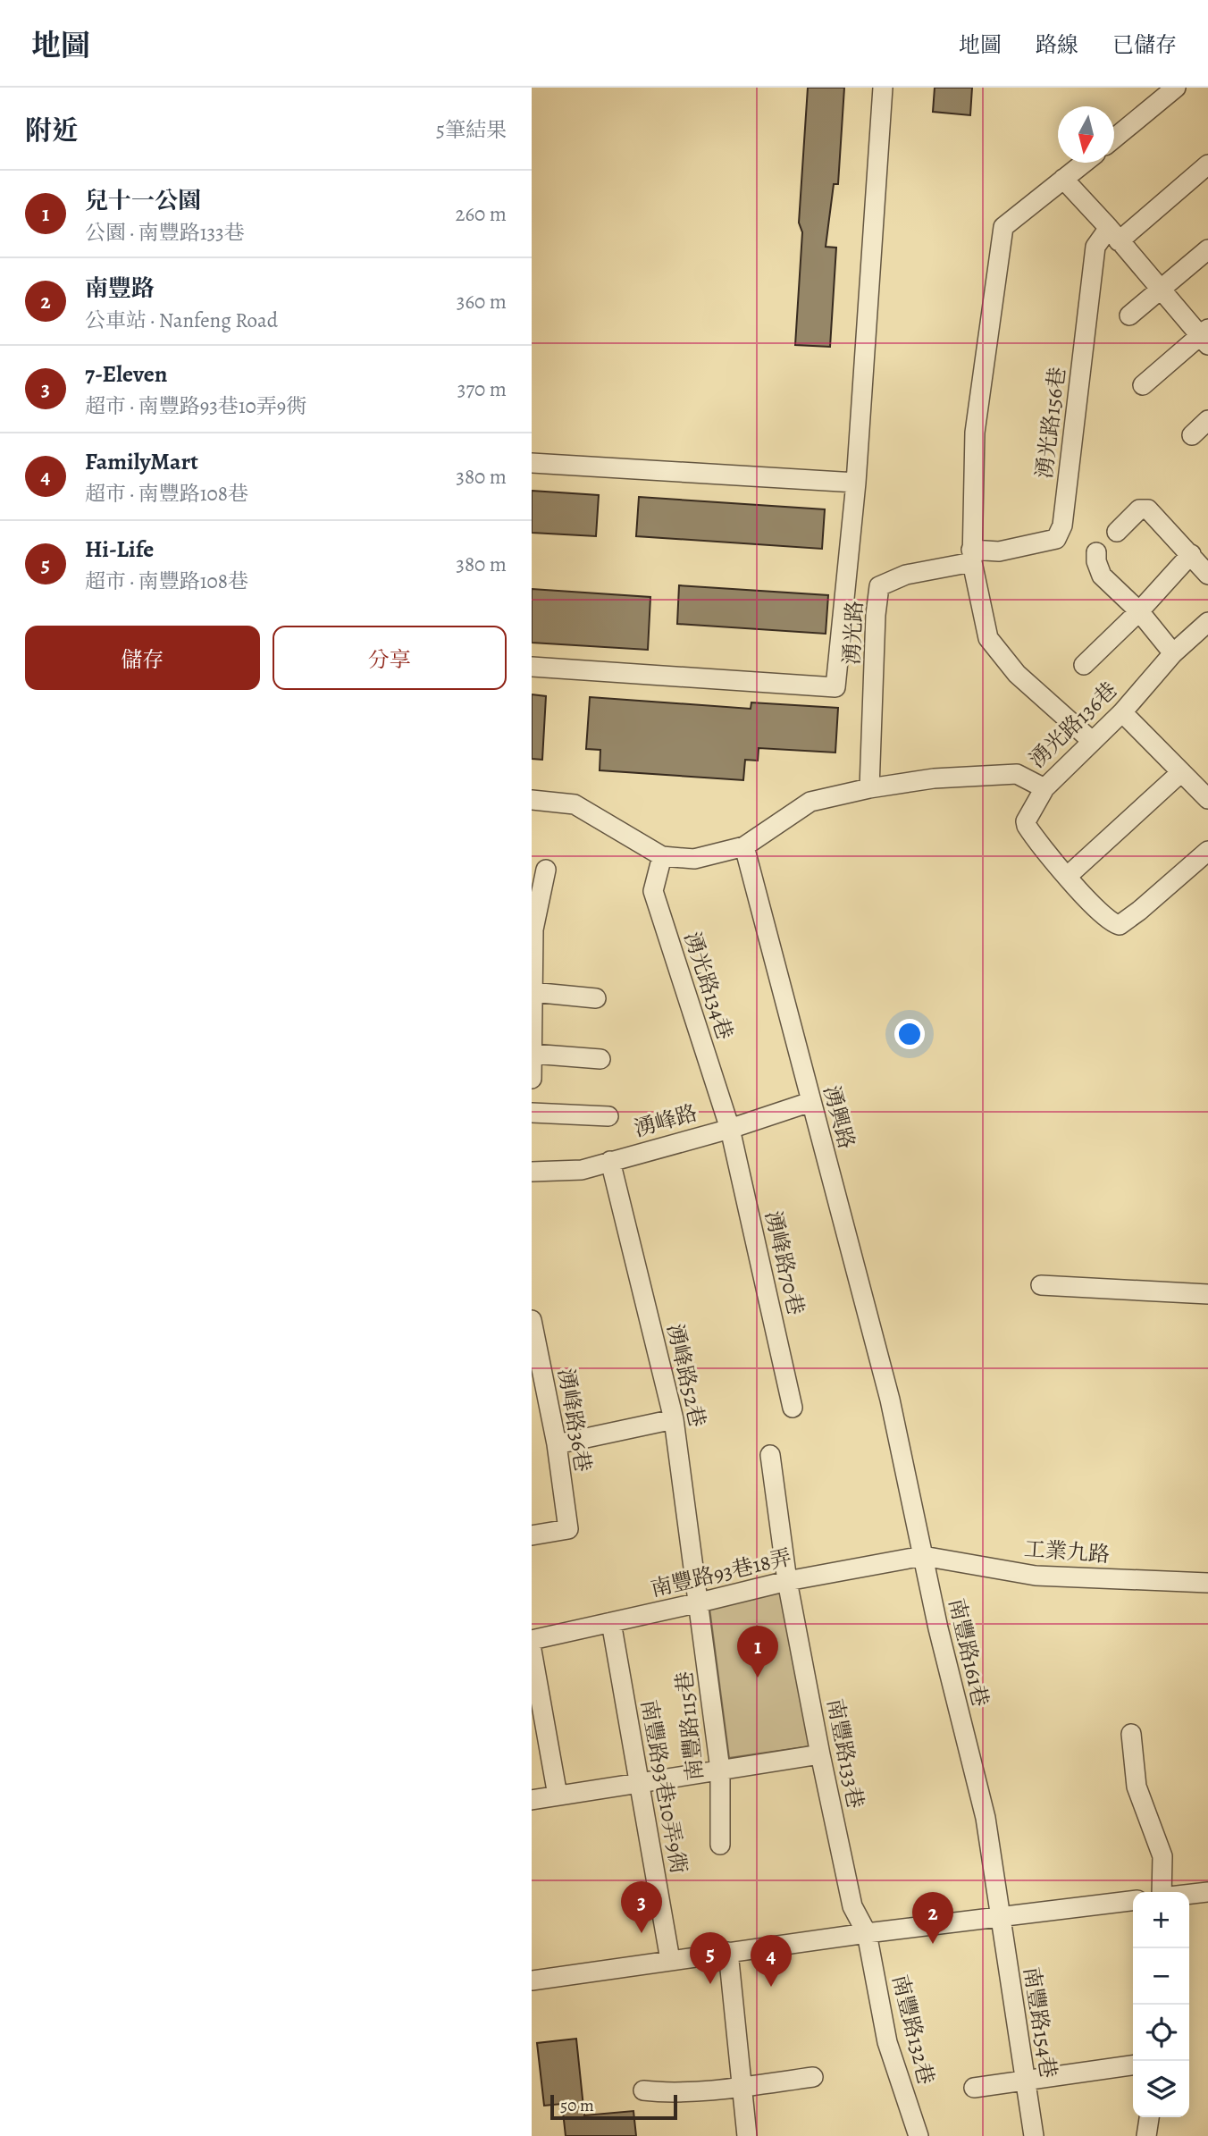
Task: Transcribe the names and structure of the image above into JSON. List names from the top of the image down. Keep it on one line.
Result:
{"streets":{"street":["湧光路156巷","湧光路","湧光路136巷","湧光路134巷","湧興路","湧峰路","湧峰路70巷","湧峰路52巷","湧峰路36巷","工業九路","南豐路93巷18弄","南豐路161巷","南豐路115巷","南豐路133巷","南豐路93巷10弄9衖","南豐路154巷","南豐路132巷"]},"crossings":[["湧光路156巷","湧光路"],["湧光路","湧光路136巷"],["湧光路134巷","湧峰路"],["湧光路134巷","湧峰路70巷"],["湧興路","湧峰路"],["湧興路","南豐路161巷"],["湧峰路","湧峰路70巷"],["湧峰路","湧峰路52巷"],["湧峰路52巷","南豐路93巷18弄"],["湧峰路52巷","南豐路115巷"],["工業九路","南豐路93巷18弄"],["工業九路","南豐路161巷"],["南豐路93巷18弄","南豐路161巷"],["南豐路93巷18弄","南豐路115巷"],["南豐路93巷18弄","南豐路133巷"],["南豐路93巷18弄","南豐路93巷10弄9衖"],["南豐路161巷","南豐路154巷"],["南豐路133巷","南豐路132巷"]],"scale_bar":"50 m","north":"bottom","page":{"header":"地圖","nav":["地圖","路線","已儲存"],"heading":["附近","5筆結果"],"list":[{"mark":"1","name":"兒十一公園","note":"公園 · 南豐路133巷","value":"260 m"},{"mark":"2","name":"南豐路","note":"公車站 · Nanfeng Road","value":"360 m"},{"mark":"3","name":"7-Eleven","note":"超市 · 南豐路93巷10弄9衖","value":"370 m"},{"mark":"4","name":"FamilyMart","note":"超市 · 南豐路108巷","value":"380 m"},{"mark":"5","name":"Hi-Life","note":"超市 · 南豐路108巷","value":"380 m"}],"buttons":["儲存","分享"],"pins":["1","3","2","5","4"],"map_buttons":["+","−"],"scale":"50 m"}}
